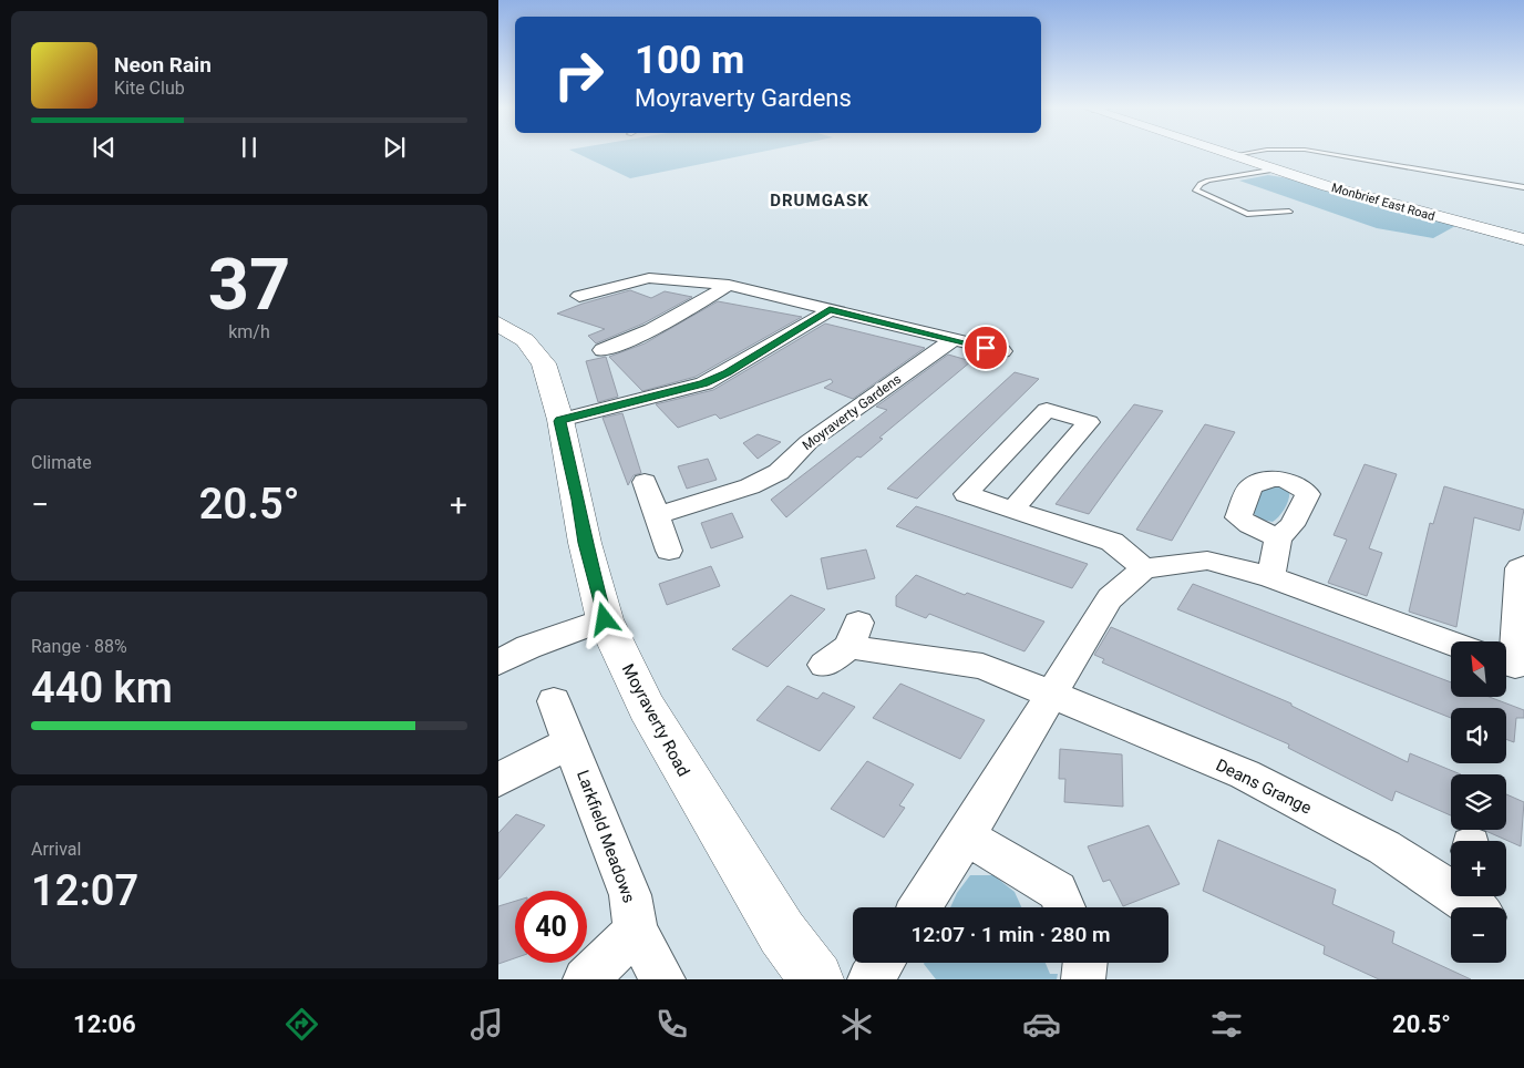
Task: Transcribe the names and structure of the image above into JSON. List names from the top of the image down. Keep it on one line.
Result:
{"streets":{"street":["Monbrief East Road","Moyraverty Gardens","Moyraverty Road","Deans Grange","Larkfield Meadows"]},"districts":["DRUMGASK"],"north":"top left","page":{"turn":["100 m","Moyraverty Gardens"],"song":["Neon Rain","Kite Club"],"tile":[["37","km/h"],"Climate",["Range · 88%","440 km"],["Arrival","12:07"]],"heat":["−","20.5°","+"],"map_buttons":["+","−"],"limit":"40","trip":"12:07 · 1 min · 280 m","tabs":["12:06","20.5°"]}}
